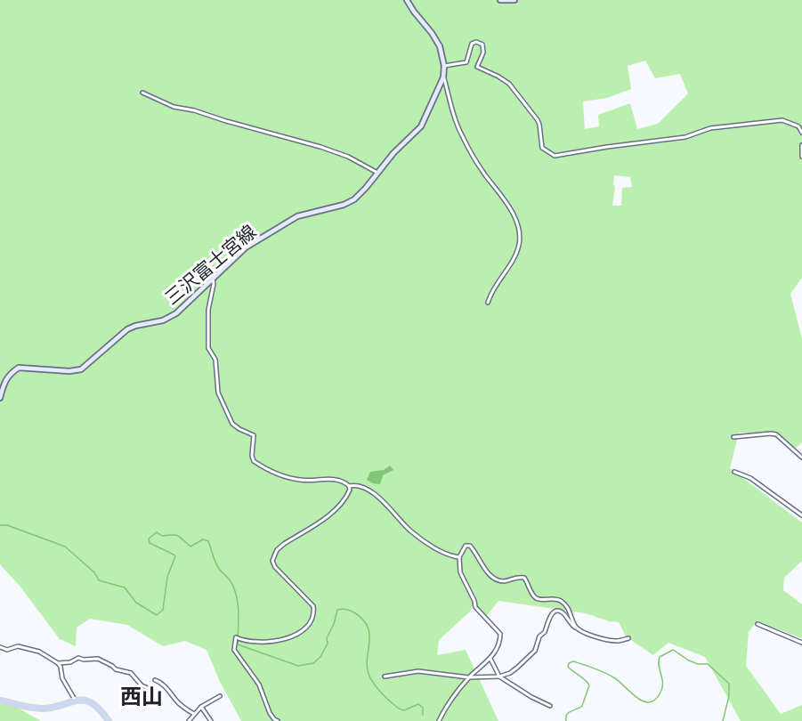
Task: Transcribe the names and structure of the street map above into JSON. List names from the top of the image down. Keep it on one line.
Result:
{"streets":{"main road":["三沢富士宮線"]},"districts":["西山"]}
